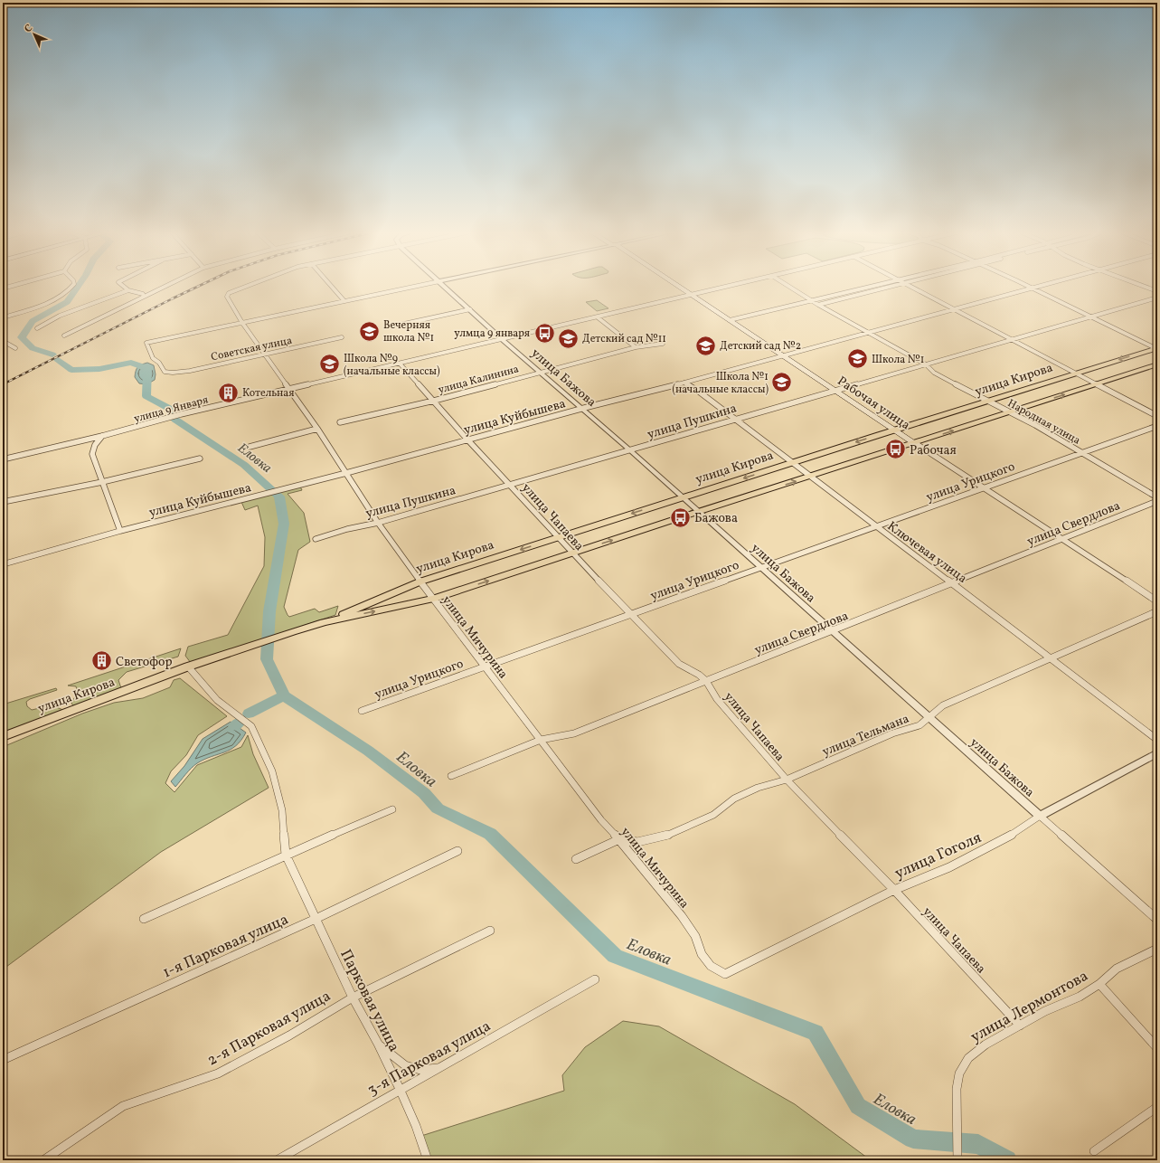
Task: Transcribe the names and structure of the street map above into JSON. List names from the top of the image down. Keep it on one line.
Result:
{"streets":{"main road":["улица Кирова","Рабочая улица"],"street":["Советская улица","улица Бажова","улица Калинина","улица 9 Января","улица Куйбышева","улица Пушкина","Народная улица","улица Урицкого","улица Чапаева","улица Свердлова","Ключевая улица","улица Мичурина","улица Тельмана","улица Гоголя","1-я Парковая улица","Парковая улица","улица Лермонтова","2-я Парковая улица","3-я Парковая улица"]},"crossings":[["Советская улица","улица Мичурина"],["улица Бажова","улица Калинина"],["улица Бажова","улица Кирова"],["улица Бажова","улица 9 Января"],["улица Бажова","улица Куйбышева"],["улица Бажова","улица Пушкина"],["улица Бажова","улица Урицкого"],["улица Бажова","улица Свердлова"],["улица Бажова","улица Тельмана"],["улица Бажова","улица Гоголя"],["улица Калинина","улица Чапаева"],["улица Кирова","Рабочая улица"],["улица Кирова","Народная улица"],["улица Кирова","улица Чапаева"],["улица Кирова","Ключевая улица"],["улица Кирова","улица Мичурина"],["улица Кирова","Парковая улица"],["Рабочая улица","улица 9 Января"],["Рабочая улица","улица Куйбышева"],["Рабочая улица","улица Пушкина"],["Рабочая улица","улица Урицкого"],["Рабочая улица","улица Свердлова"],["улица 9 Января","улица Чапаева"],["улица 9 Января","улица Мичурина"],["улица Куйбышева","Народная улица"],["улица Куйбышева","улица Чапаева"],["улица Куйбышева","Ключевая улица"],["улица Куйбышева","улица Мичурина"],["улица Пушкина","Народная улица"],["улица Пушкина","улица Чапаева"],["улица Пушкина","Ключевая улица"],["улица Пушкина","улица Мичурина"],["Народная улица","улица Урицкого"],["улица Урицкого","улица Чапаева"],["улица Урицкого","Ключевая улица"],["улица Урицкого","улица Мичурина"],["улица Чапаева","улица Свердлова"],["улица Чапаева","улица Тельмана"],["улица Чапаева","улица Гоголя"],["улица Чапаева","улица Лермонтова"],["улица Свердлова","Ключевая улица"],["улица Свердлова","улица Мичурина"],["Ключевая улица","улица Тельмана"],["улица Мичурина","улица Тельмана"],["улица Мичурина","улица Гоголя"],["1-я Парковая улица","Парковая улица"],["Парковая улица","2-я Парковая улица"],["Парковая улица","3-я Парковая улица"]],"water":["Еловка"],"places":{"school or university":["Вечерняя школа №1","Детский сад №11","Детский сад №2","Школа №1","Школа №9 (начальные классы)","Школа №1 (начальные классы)"],"bus stop":["улмца 9 января","Рабочая","Бажова"],"building":["Котельная","Светофор"]},"north":"top left"}
